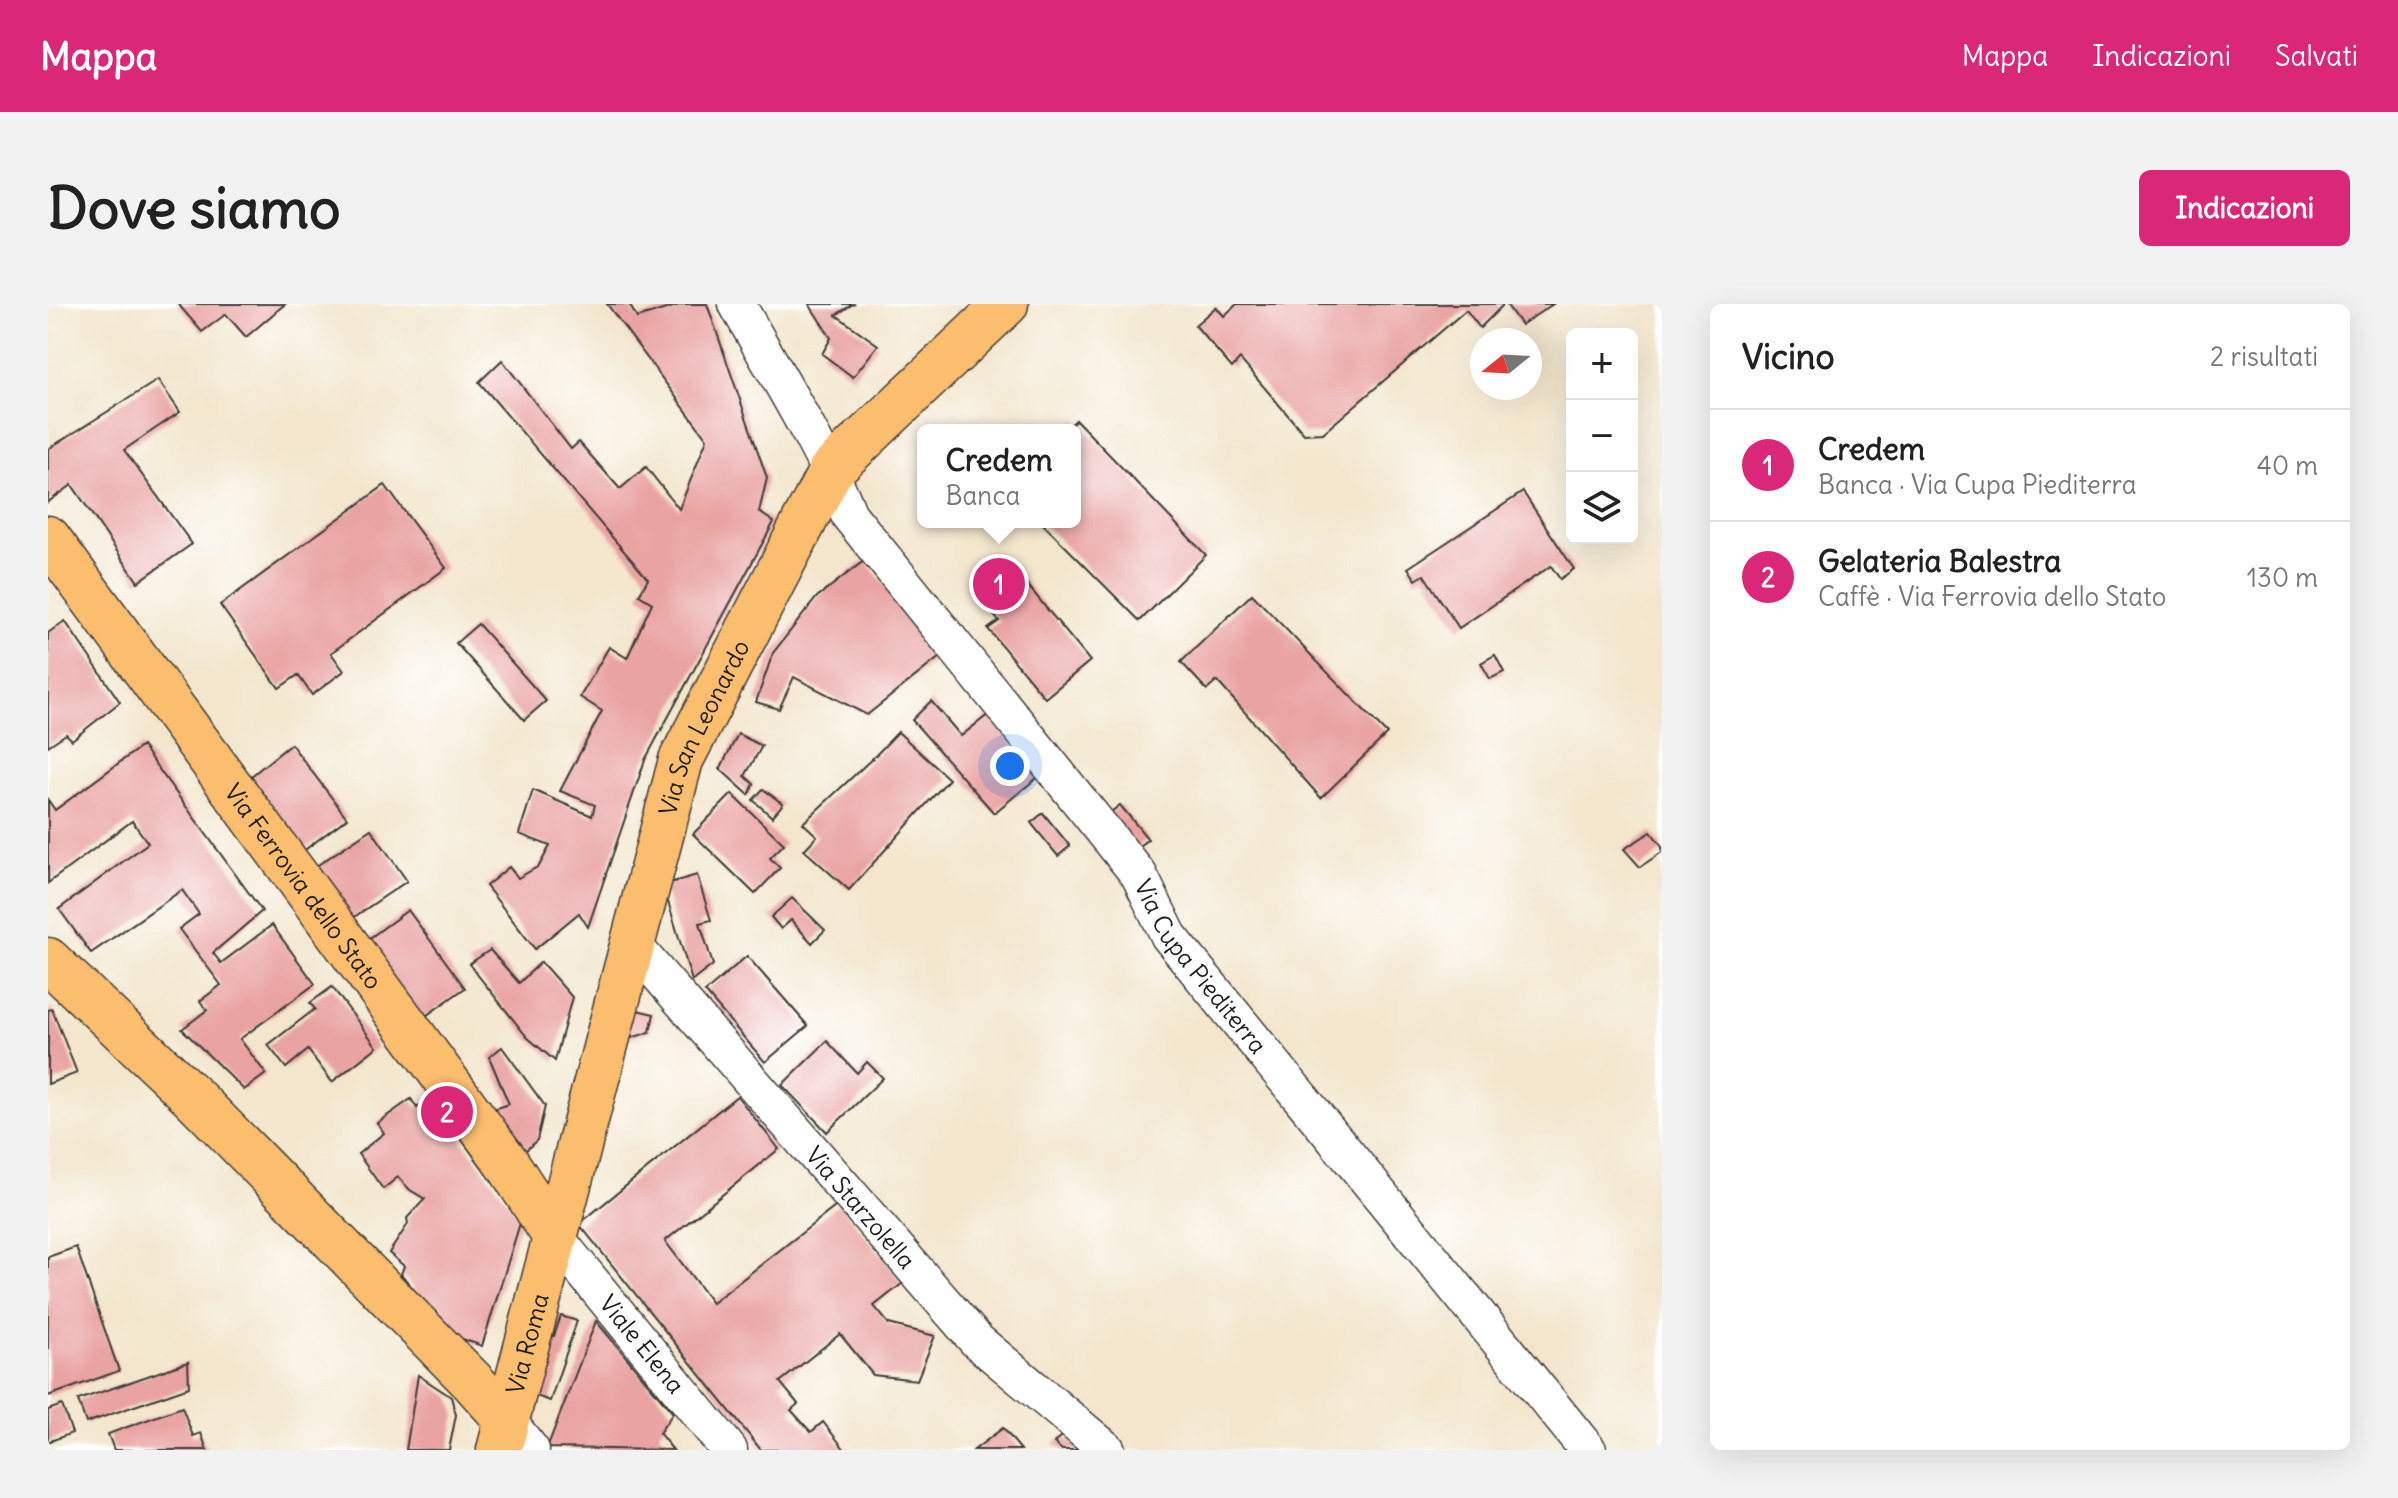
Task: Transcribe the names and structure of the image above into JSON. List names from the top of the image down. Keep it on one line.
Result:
{"streets":{"main road":["Via San Leonardo","Via Ferrovia dello Stato","Via Roma"],"street":["Via Cupa Piediterra","Via Starzolella","Viale Elena"]},"crossings":[["Via San Leonardo","Via Ferrovia dello Stato"],["Via San Leonardo","Via Cupa Piediterra"],["Via San Leonardo","Via Starzolella"],["Via San Leonardo","Via Roma"],["Via San Leonardo","Viale Elena"],["Via Ferrovia dello Stato","Via Roma"],["Via Ferrovia dello Stato","Viale Elena"],["Via Roma","Viale Elena"]],"north":"left","page":{"header":"Mappa","nav":["Mappa","Indicazioni","Salvati"],"buttons":"Indicazioni","title":"Dove siamo","heading":["Vicino","2 risultati"],"map_buttons":["+","−"],"list":[{"mark":"1","name":"Credem","note":"Banca · Via Cupa Piediterra","value":"40 m"},{"mark":"2","name":"Gelateria Balestra","note":"Caffè · Via Ferrovia dello Stato","value":"130 m"}],"popup":["Credem","Banca"],"pins":["1","2"]}}
